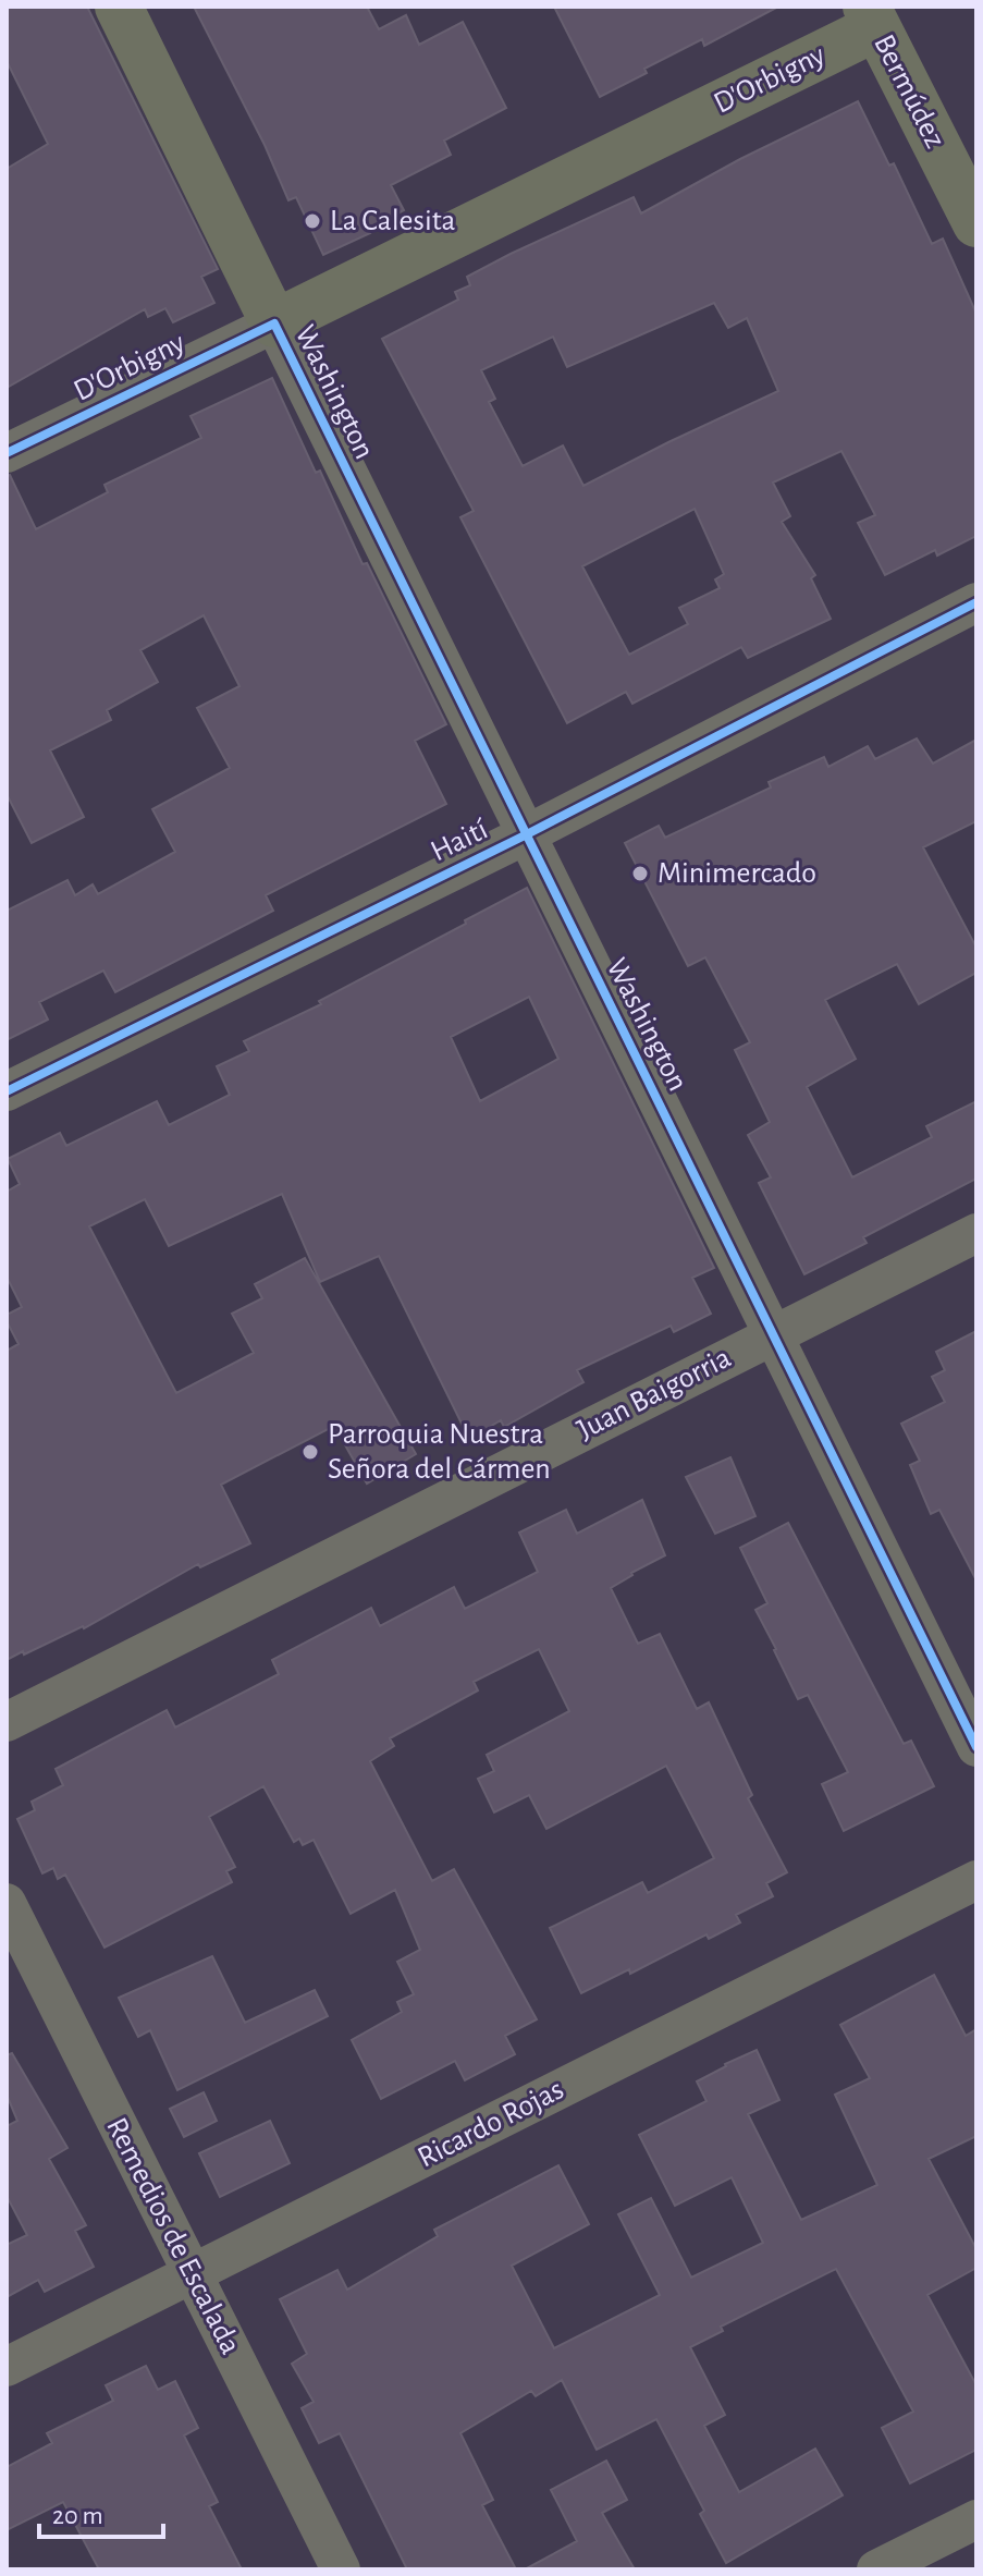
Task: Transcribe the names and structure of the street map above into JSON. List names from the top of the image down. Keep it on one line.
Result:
{"streets":{"main road":["D'Orbigny","Bermúdez","Washington"],"street":["Haití","Juan Baigorria","Ricardo Rojas","Remedios de Escalada"]},"crossings":[["D'Orbigny","Bermúdez"],["D'Orbigny","Washington"],["Washington","Haití"],["Washington","Juan Baigorria"],["Ricardo Rojas","Remedios de Escalada"]],"places":["La Calesita","Minimercado","Parroquia Nuestra Señora del Cármen"],"scale_bar":"20 m"}
